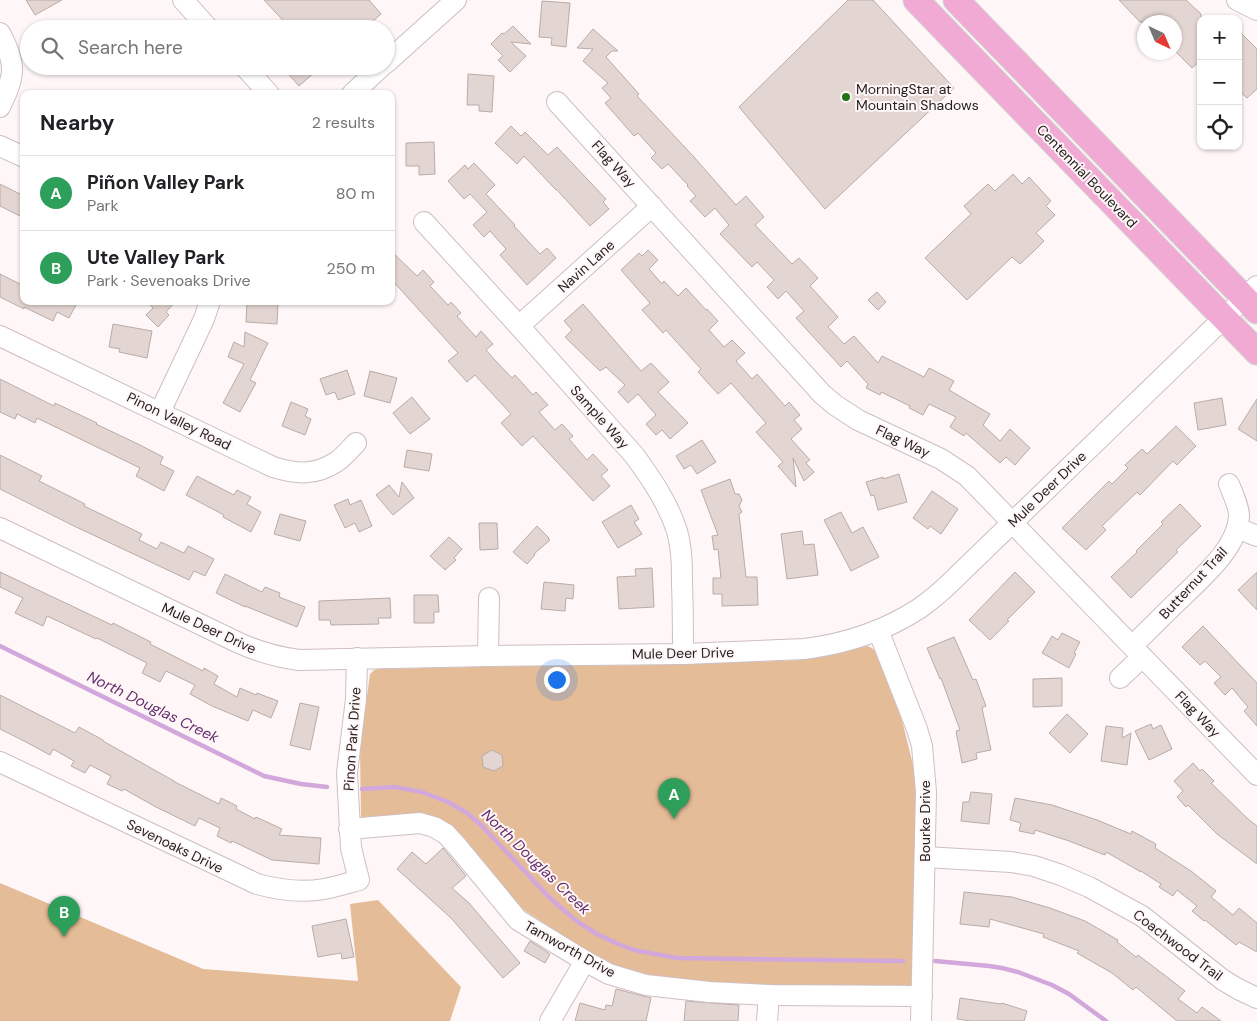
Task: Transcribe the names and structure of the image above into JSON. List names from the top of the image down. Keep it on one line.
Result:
{"streets":{"main road":["Centennial Boulevard"],"street":["Flag Way","Navin Lane","Sample Way","Pinon Valley Road","Mule Deer Drive","Butternut Trail","Pinon Park Drive","Bourke Drive","Sevenoaks Drive","Coachwood Trail","Tamworth Drive"]},"crossings":[["Flag Way","Navin Lane"],["Flag Way","Mule Deer Drive"],["Flag Way","Butternut Trail"],["Centennial Boulevard","Mule Deer Drive"],["Navin Lane","Sample Way"],["Sample Way","Mule Deer Drive"],["Mule Deer Drive","Pinon Park Drive"],["Mule Deer Drive","Bourke Drive"],["Pinon Park Drive","Sevenoaks Drive"],["Pinon Park Drive","Tamworth Drive"],["Bourke Drive","Coachwood Trail"],["Bourke Drive","Tamworth Drive"]],"water":["North Douglas Creek"],"places":["MorningStar at Mountain Shadows"],"north":"bottom right","page":{"map_buttons":["+","−"],"search":"Search here","heading":["Nearby","2 results"],"list":[{"mark":"A","name":"Piñon Valley Park","note":"Park","value":"80 m"},{"mark":"B","name":"Ute Valley Park","note":"Park · Sevenoaks Drive","value":"250 m"}],"pins":["A","B"]}}
